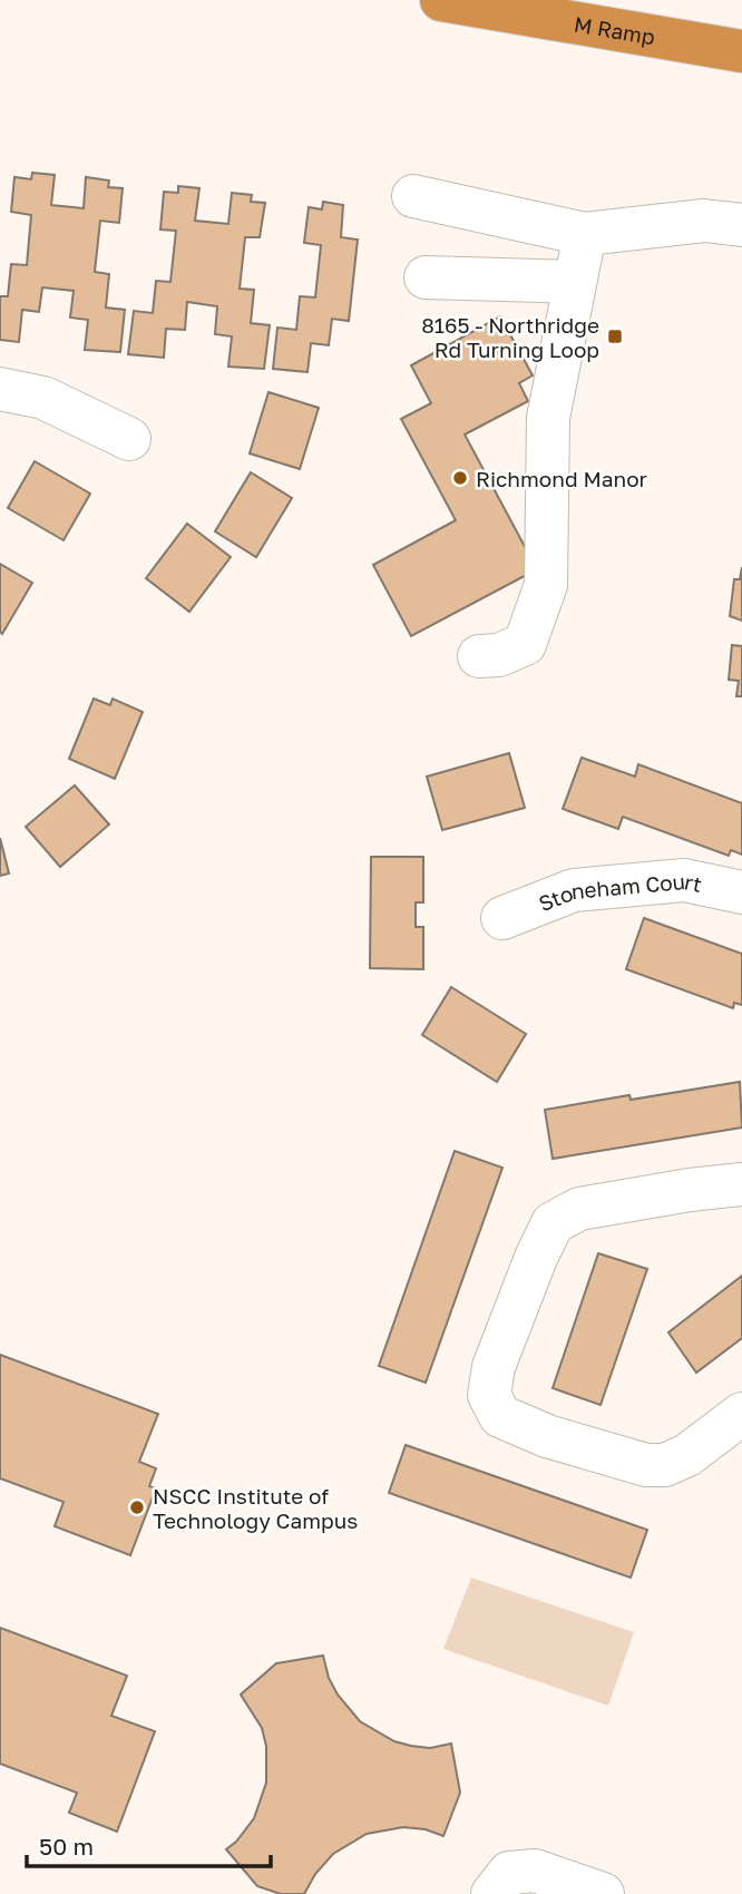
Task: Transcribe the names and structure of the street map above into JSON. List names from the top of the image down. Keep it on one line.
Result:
{"streets":{"highway":["M Ramp"],"street":["Stoneham Court"]},"places":{"transit":["8165 - Northridge Rd Turning Loop"],"other":["Richmond Manor","NSCC Institute of Technology Campus"]},"scale_bar":"50 m"}
